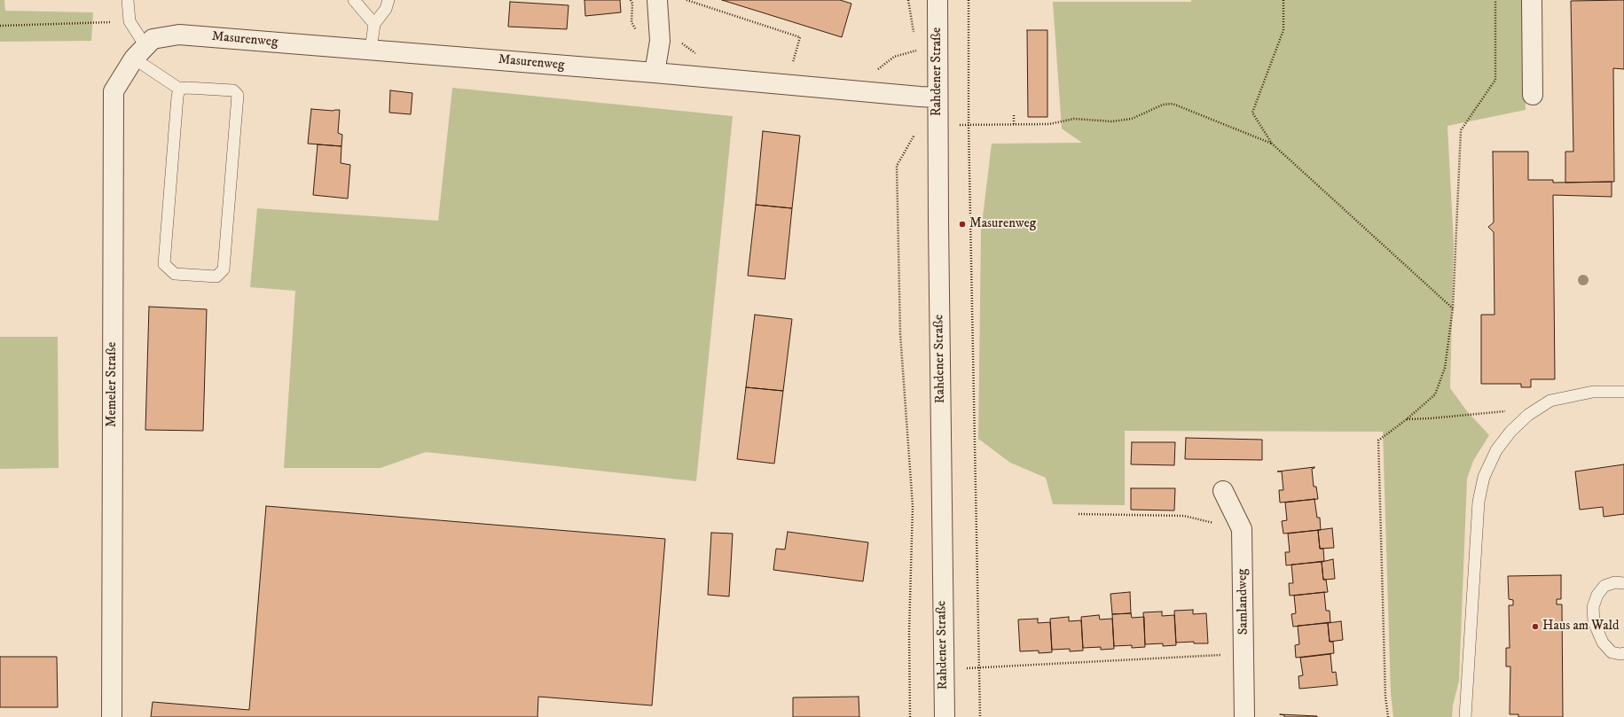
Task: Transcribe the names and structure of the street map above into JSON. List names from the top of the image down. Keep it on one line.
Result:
{"streets":{"street":["Masurenweg","Rahdener Straße","Memeler Straße","Samlandweg"]},"crossings":[["Masurenweg","Rahdener Straße"],["Masurenweg","Memeler Straße"]],"places":["Masurenweg","Haus am Wald"]}
